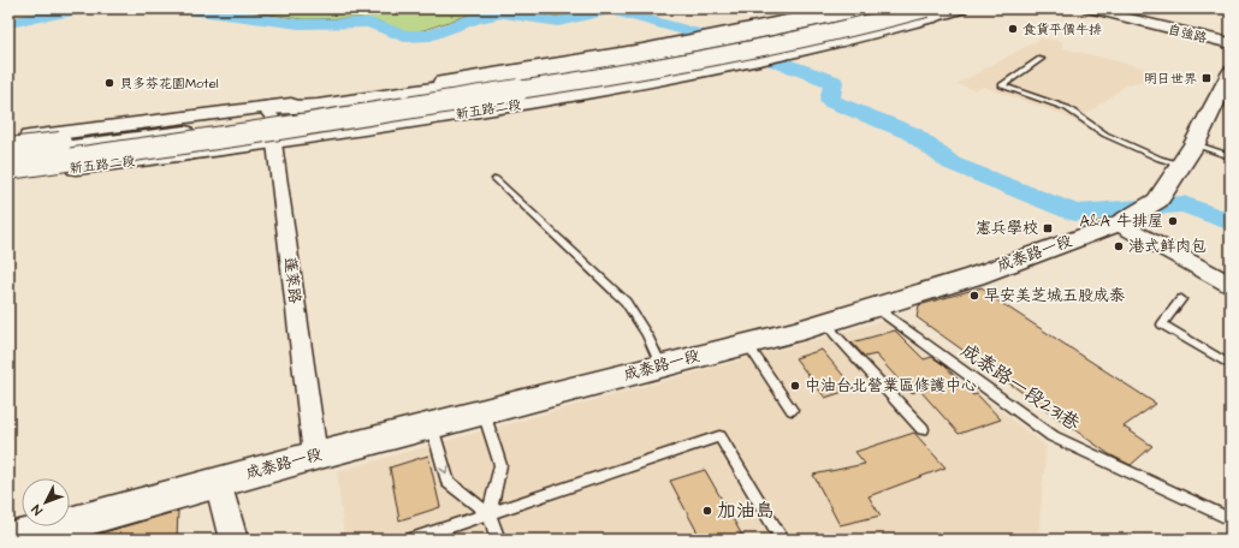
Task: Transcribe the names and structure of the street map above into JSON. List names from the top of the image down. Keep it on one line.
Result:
{"streets":{"main road":["新五路二段","成泰路一段"],"street":["自強路","蓬萊路"],"lane":["成泰路一段231巷"]},"crossings":[["新五路二段","蓬萊路"],["成泰路一段","蓬萊路"],["成泰路一段","成泰路一段231巷"]],"places":{"other":["食貨平價牛排","貝多芬花園Motel","A&A 牛排屋","港式鲜肉包","早安美芝城五股成泰","中油台北營業區修護中心","加油島"],"transit":["明日世界","憲兵學校"]},"north":"bottom left"}
